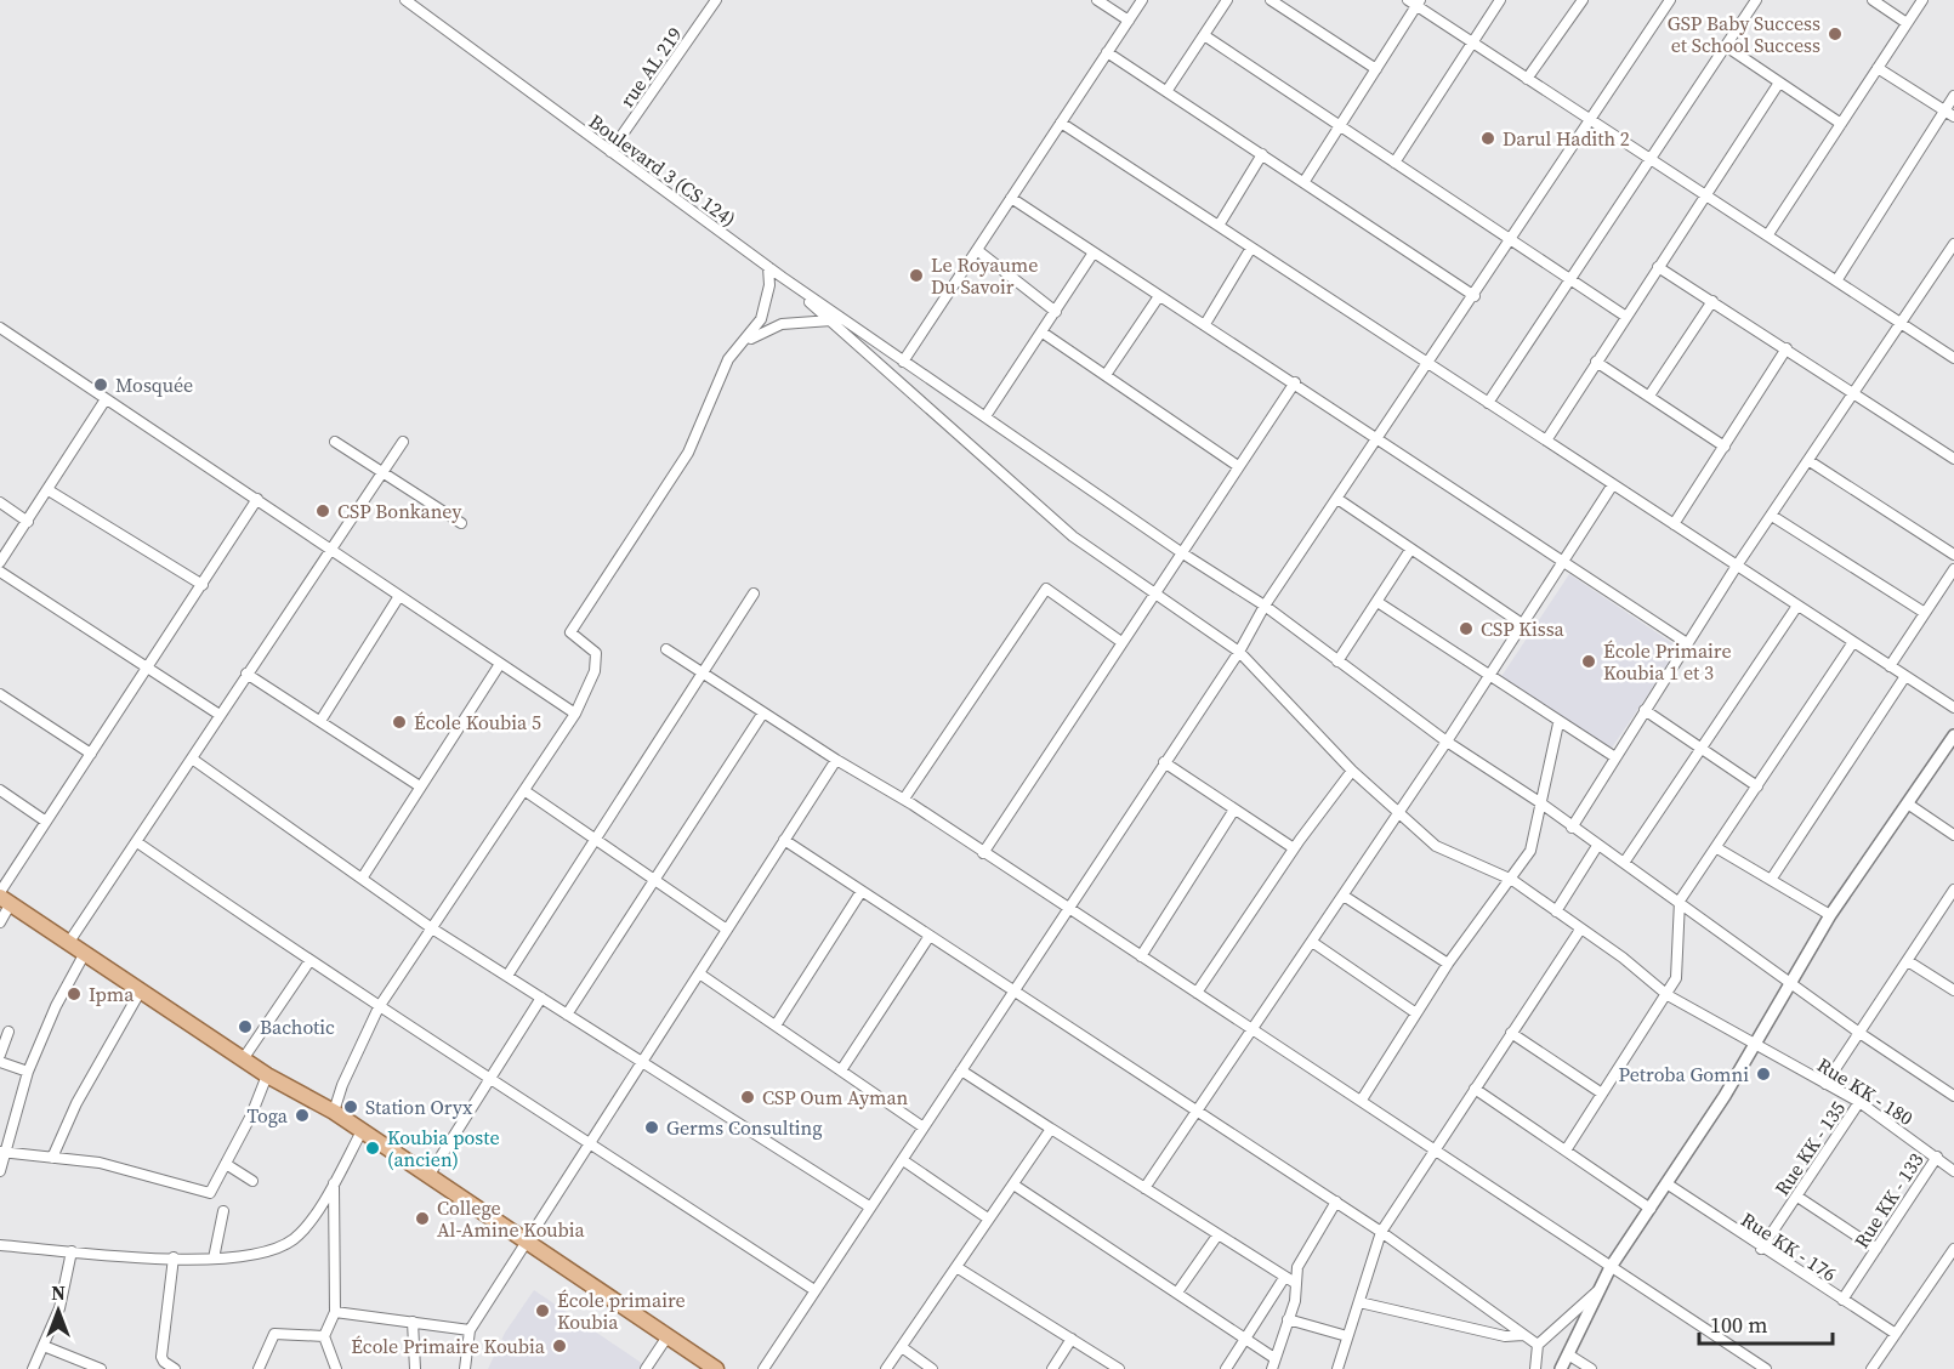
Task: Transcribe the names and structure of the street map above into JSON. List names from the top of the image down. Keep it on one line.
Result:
{"streets":{"street":["rue AL 219","Boulevard 3 (CS 124)","Rue KK - 180","Rue KK - 135","Rue KK - 133","Rue KK - 176"]},"crossings":[["rue AL 219","Boulevard 3 (CS 124)"],["Boulevard 3 (CS 124)","Rue KK - 180"],["Rue KK - 180","Rue KK - 135"],["Rue KK - 180","Rue KK - 133"],["Rue KK - 135","Rue KK - 176"],["Rue KK - 133","Rue KK - 176"]],"places":["GSP Baby Success et School Success","Darul Hadith 2","Le Royaume Du Savoir","Mosquée","CSP Bonkaney","CSP Kissa","École Primaire Koubia 1 et 3","École Koubia 5","Ipma","Bachotic","Petroba Gomni","CSP Oum Ayman","Station Oryx","Toga","Germs Consulting","Koubia poste (ancien)","College Al-Amine Koubia","École primaire Koubia","École Primaire Koubia"],"scale_bar":"100 m","north":"top"}
